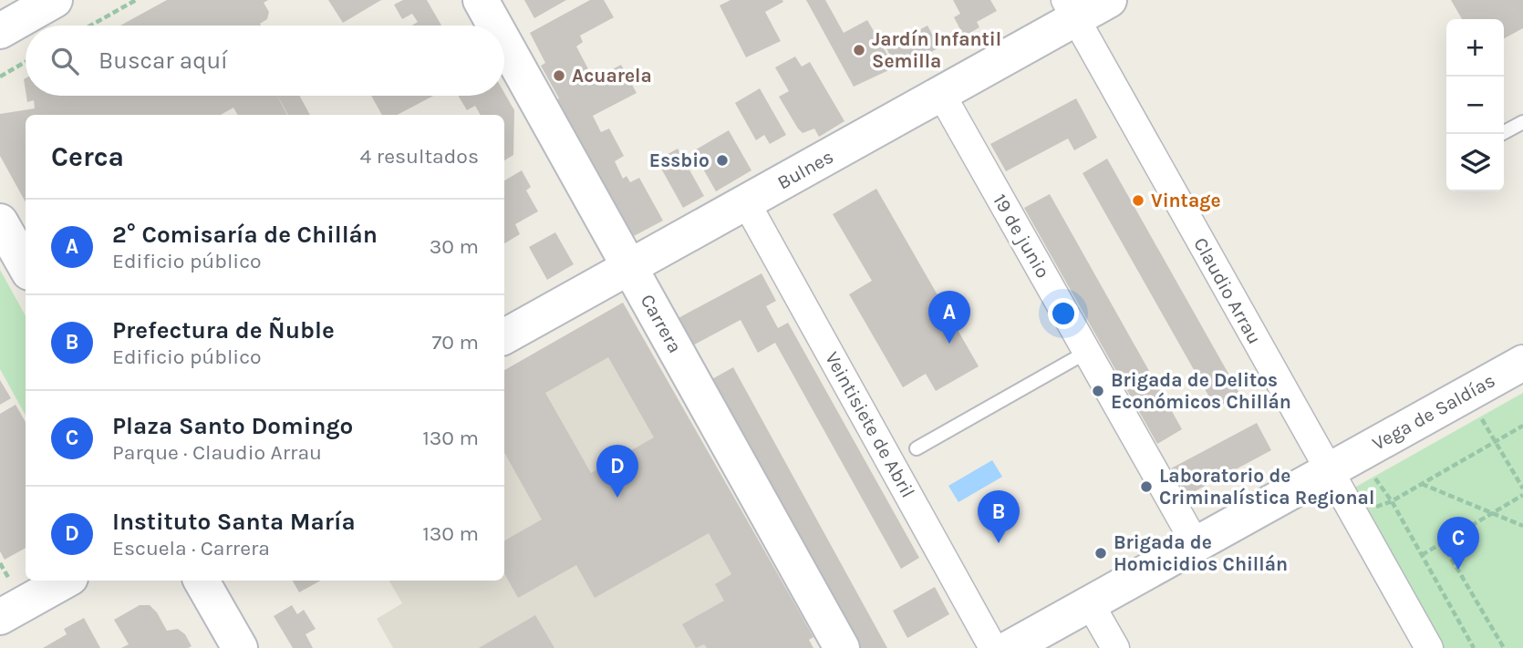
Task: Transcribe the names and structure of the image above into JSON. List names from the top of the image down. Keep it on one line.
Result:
{"streets":{"street":["Bulnes","19 de junio","Claudio Arrau","Carrera","Vega de Saldías","Veintisiete de Abril"]},"crossings":[["Bulnes","19 de junio"],["Bulnes","Claudio Arrau"],["Bulnes","Carrera"],["Bulnes","Veintisiete de Abril"],["19 de junio","Vega de Saldías"],["Claudio Arrau","Vega de Saldías"]],"places":["Jardín Infantil Semilla","Acuarela","Essbio","Vintage","Brigada de Delitos Económicos Chillán","Laboratorio de Criminalística Regional","Brigada de Homicidios Chillán"],"page":{"map_buttons":["+","−"],"search":"Buscar aquí","heading":["Cerca","4 resultados"],"list":[{"mark":"A","name":"2° Comisaría de Chillán","note":"Edificio público","value":"30 m"},{"mark":"B","name":"Prefectura de Ñuble","note":"Edificio público","value":"70 m"},{"mark":"C","name":"Plaza Santo Domingo","note":"Parque · Claudio Arrau","value":"130 m"},{"mark":"D","name":"Instituto Santa María","note":"Escuela · Carrera","value":"130 m"}],"pins":["A","D","B","C"]}}
